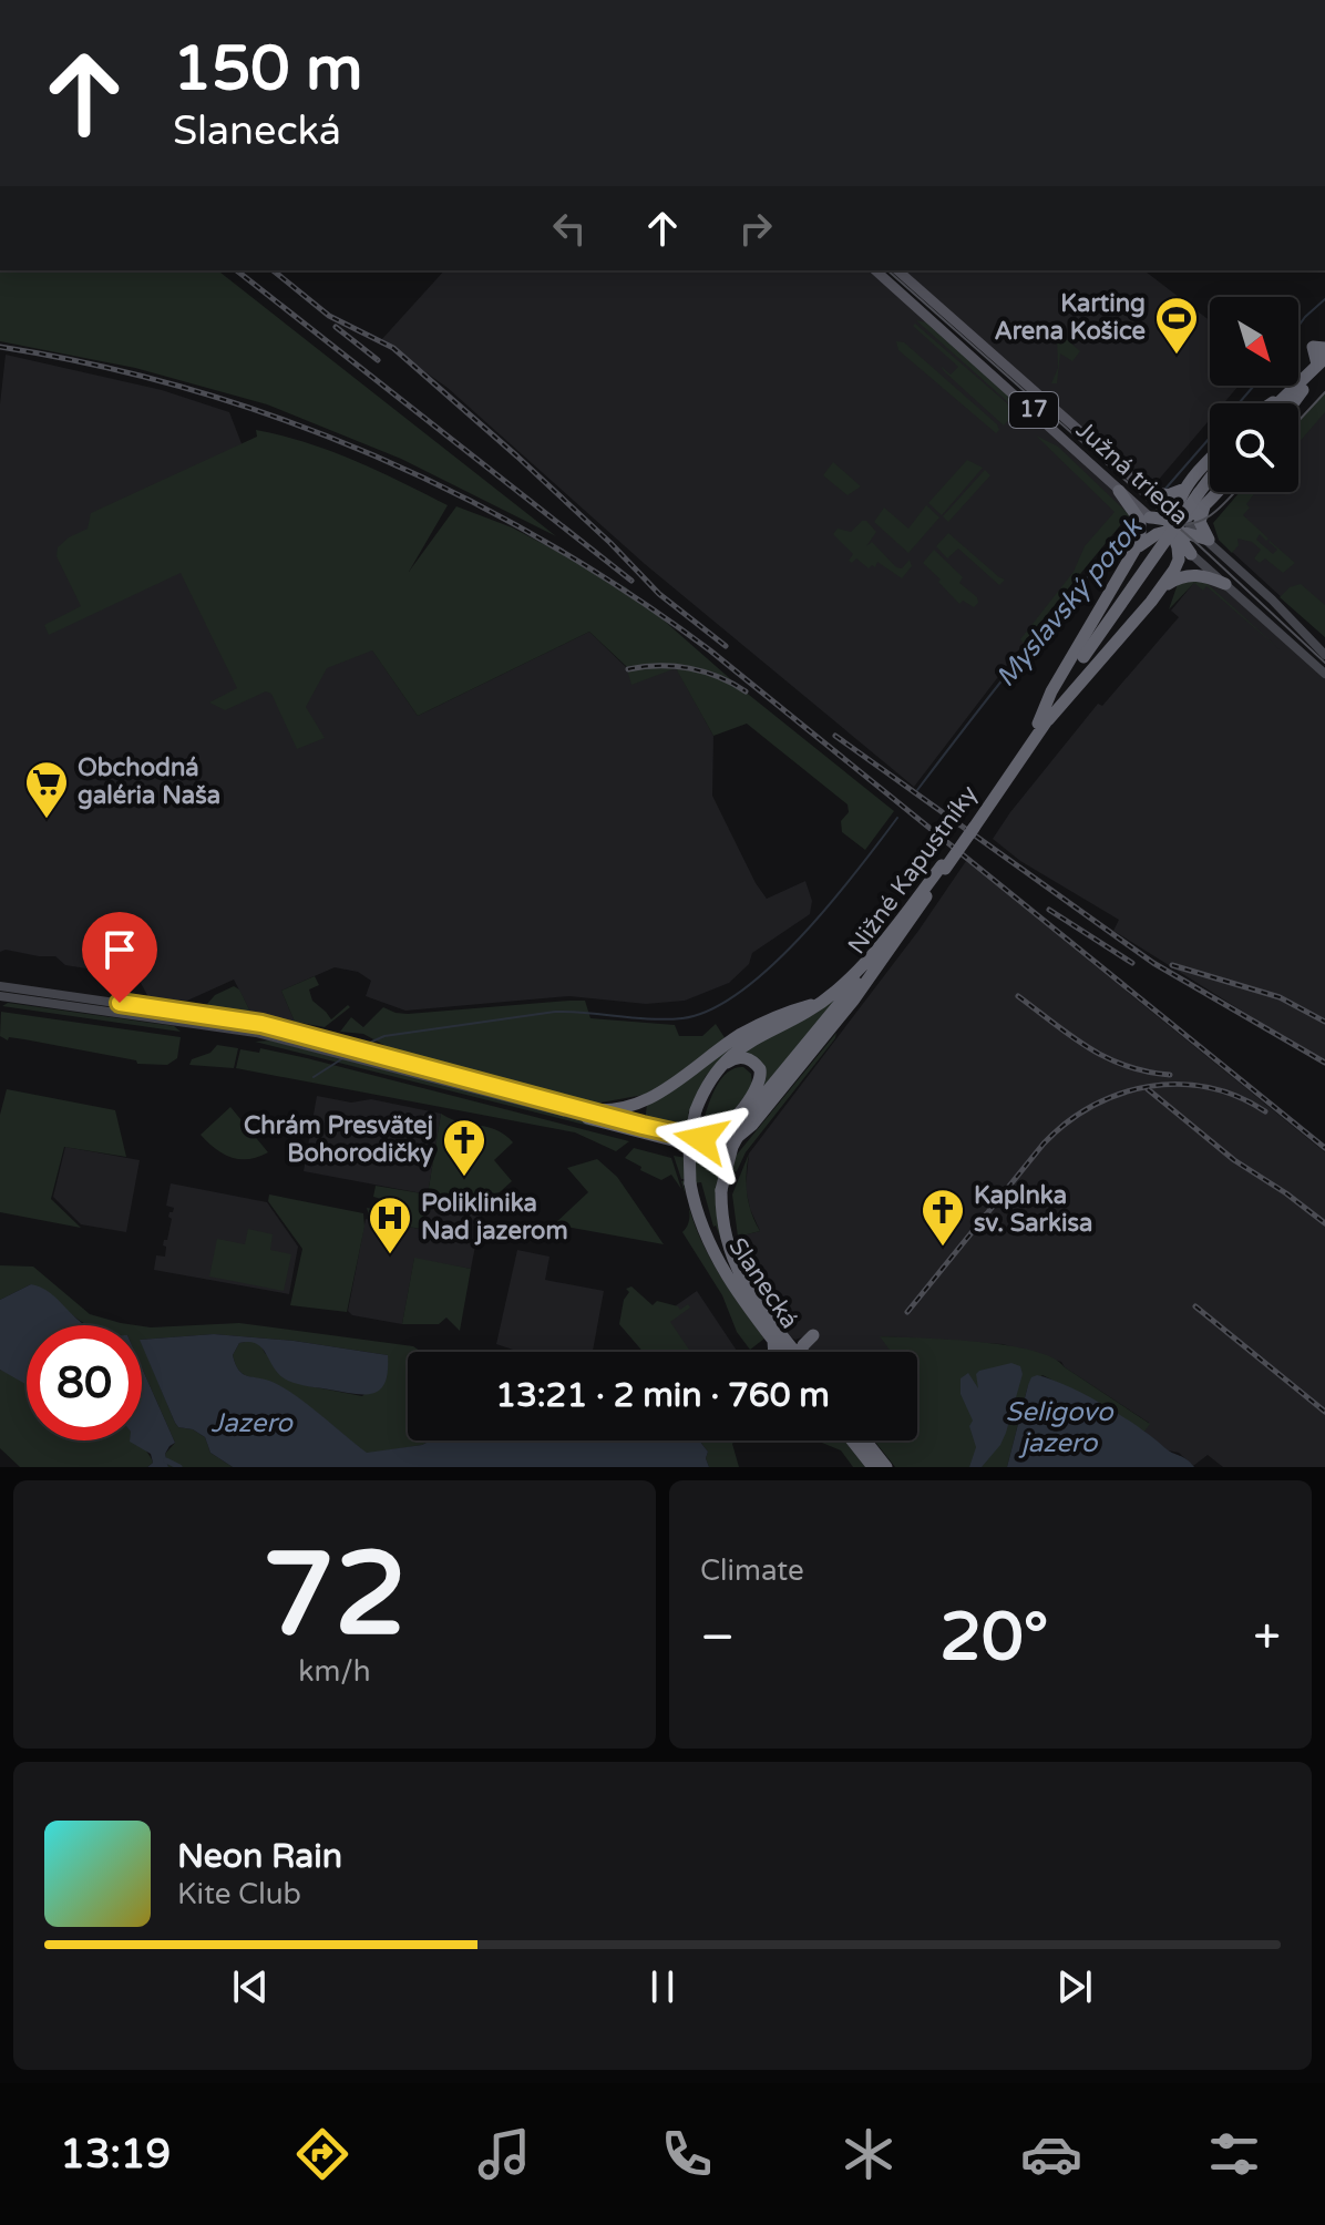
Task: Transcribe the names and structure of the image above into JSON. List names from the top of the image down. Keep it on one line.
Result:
{"streets":{"highway":["Nižné Kapustníky","Slanecká"],"main road":["17","Južná trieda"]},"crossings":[["Nižné Kapustníky","Slanecká"]],"water":["Myslavský potok","Seligovo jazero","Jazero"],"places":{"sports":["Karting Arena Košice"],"supermarket":["Obchodná galéria Naša"],"church":["Chrám Presvätej Bohorodičky","Kaplnka sv. Sarkisa"],"hospital":["Poliklinika Nad jazerom"]},"north":"bottom right","page":{"turn":["150 m","Slanecká"],"limit":"80","trip":"13:21 · 2 min · 760 m","tile":[["72","km/h"],"Climate"],"heat":["−","20°","+"],"song":["Neon Rain","Kite Club"],"tabs":"13:19"}}
